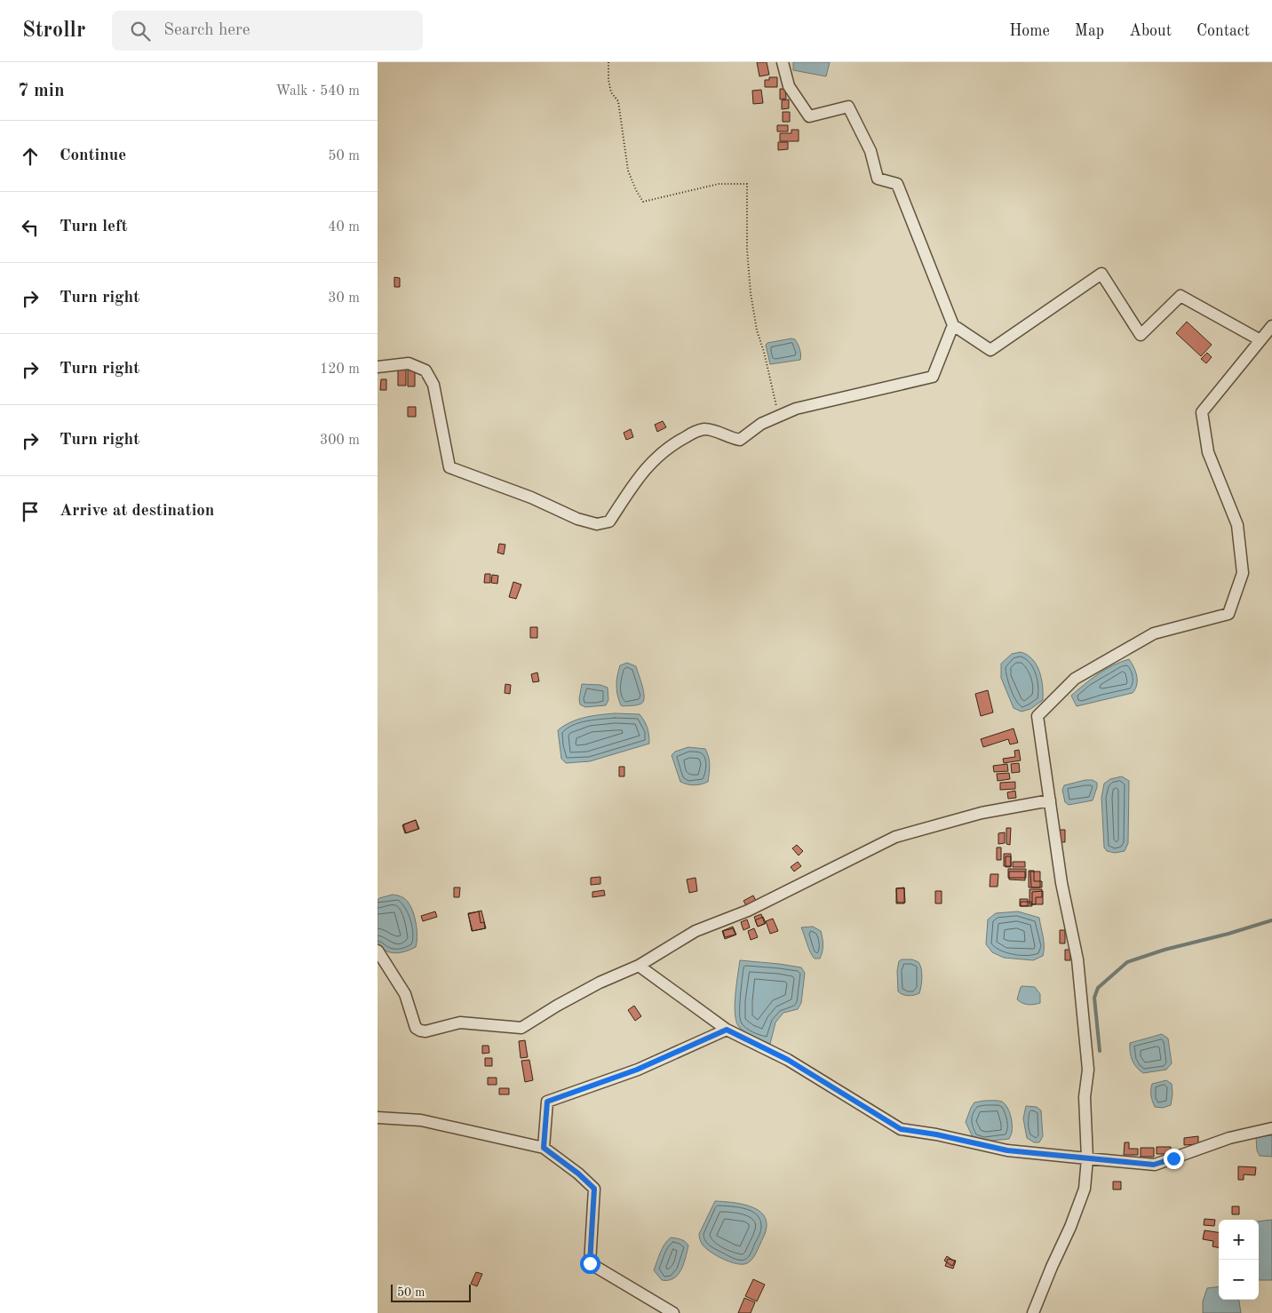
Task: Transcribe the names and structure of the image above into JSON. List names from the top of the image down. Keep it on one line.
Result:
{"scale_bar":"50 m","page":{"header":"Strollr","search":"Search here","nav":["Home","Map","About","Contact"],"heading":["7 min","Walk · 540 m"],"list":[["Continue","50 m"],["Turn left","40 m"],["Turn right","30 m"],["Turn right","120 m"],["Turn right","300 m"],"Arrive at destination"],"map_buttons":["+","−"],"scale":"50 m"}}
